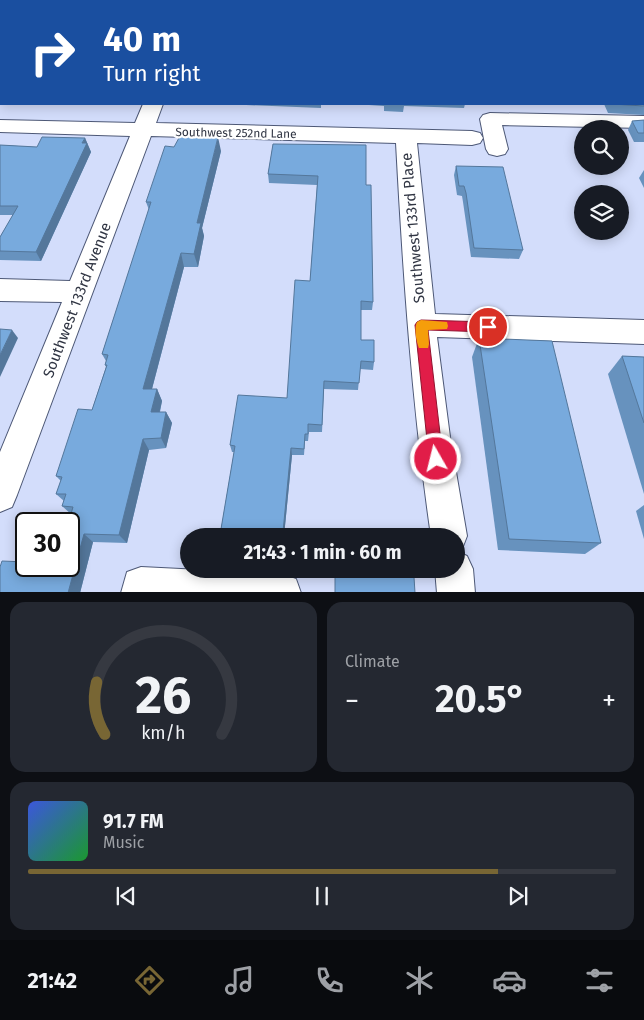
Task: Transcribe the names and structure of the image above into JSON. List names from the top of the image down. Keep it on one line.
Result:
{"streets":{"street":["Southwest 252nd Lane","Southwest 133rd Place","Southwest 133rd Avenue"]},"crossings":[["Southwest 252nd Lane","Southwest 133rd Place"],["Southwest 252nd Lane","Southwest 133rd Avenue"]],"page":{"turn":["40 m","Turn right"],"limit":"30","trip":"21:43 · 1 min · 60 m","tile":"Climate","heat":["−","20.5°","+"],"song":["91.7 FM","Music"],"tabs":"21:42","gauge":["26","km/h"]}}
